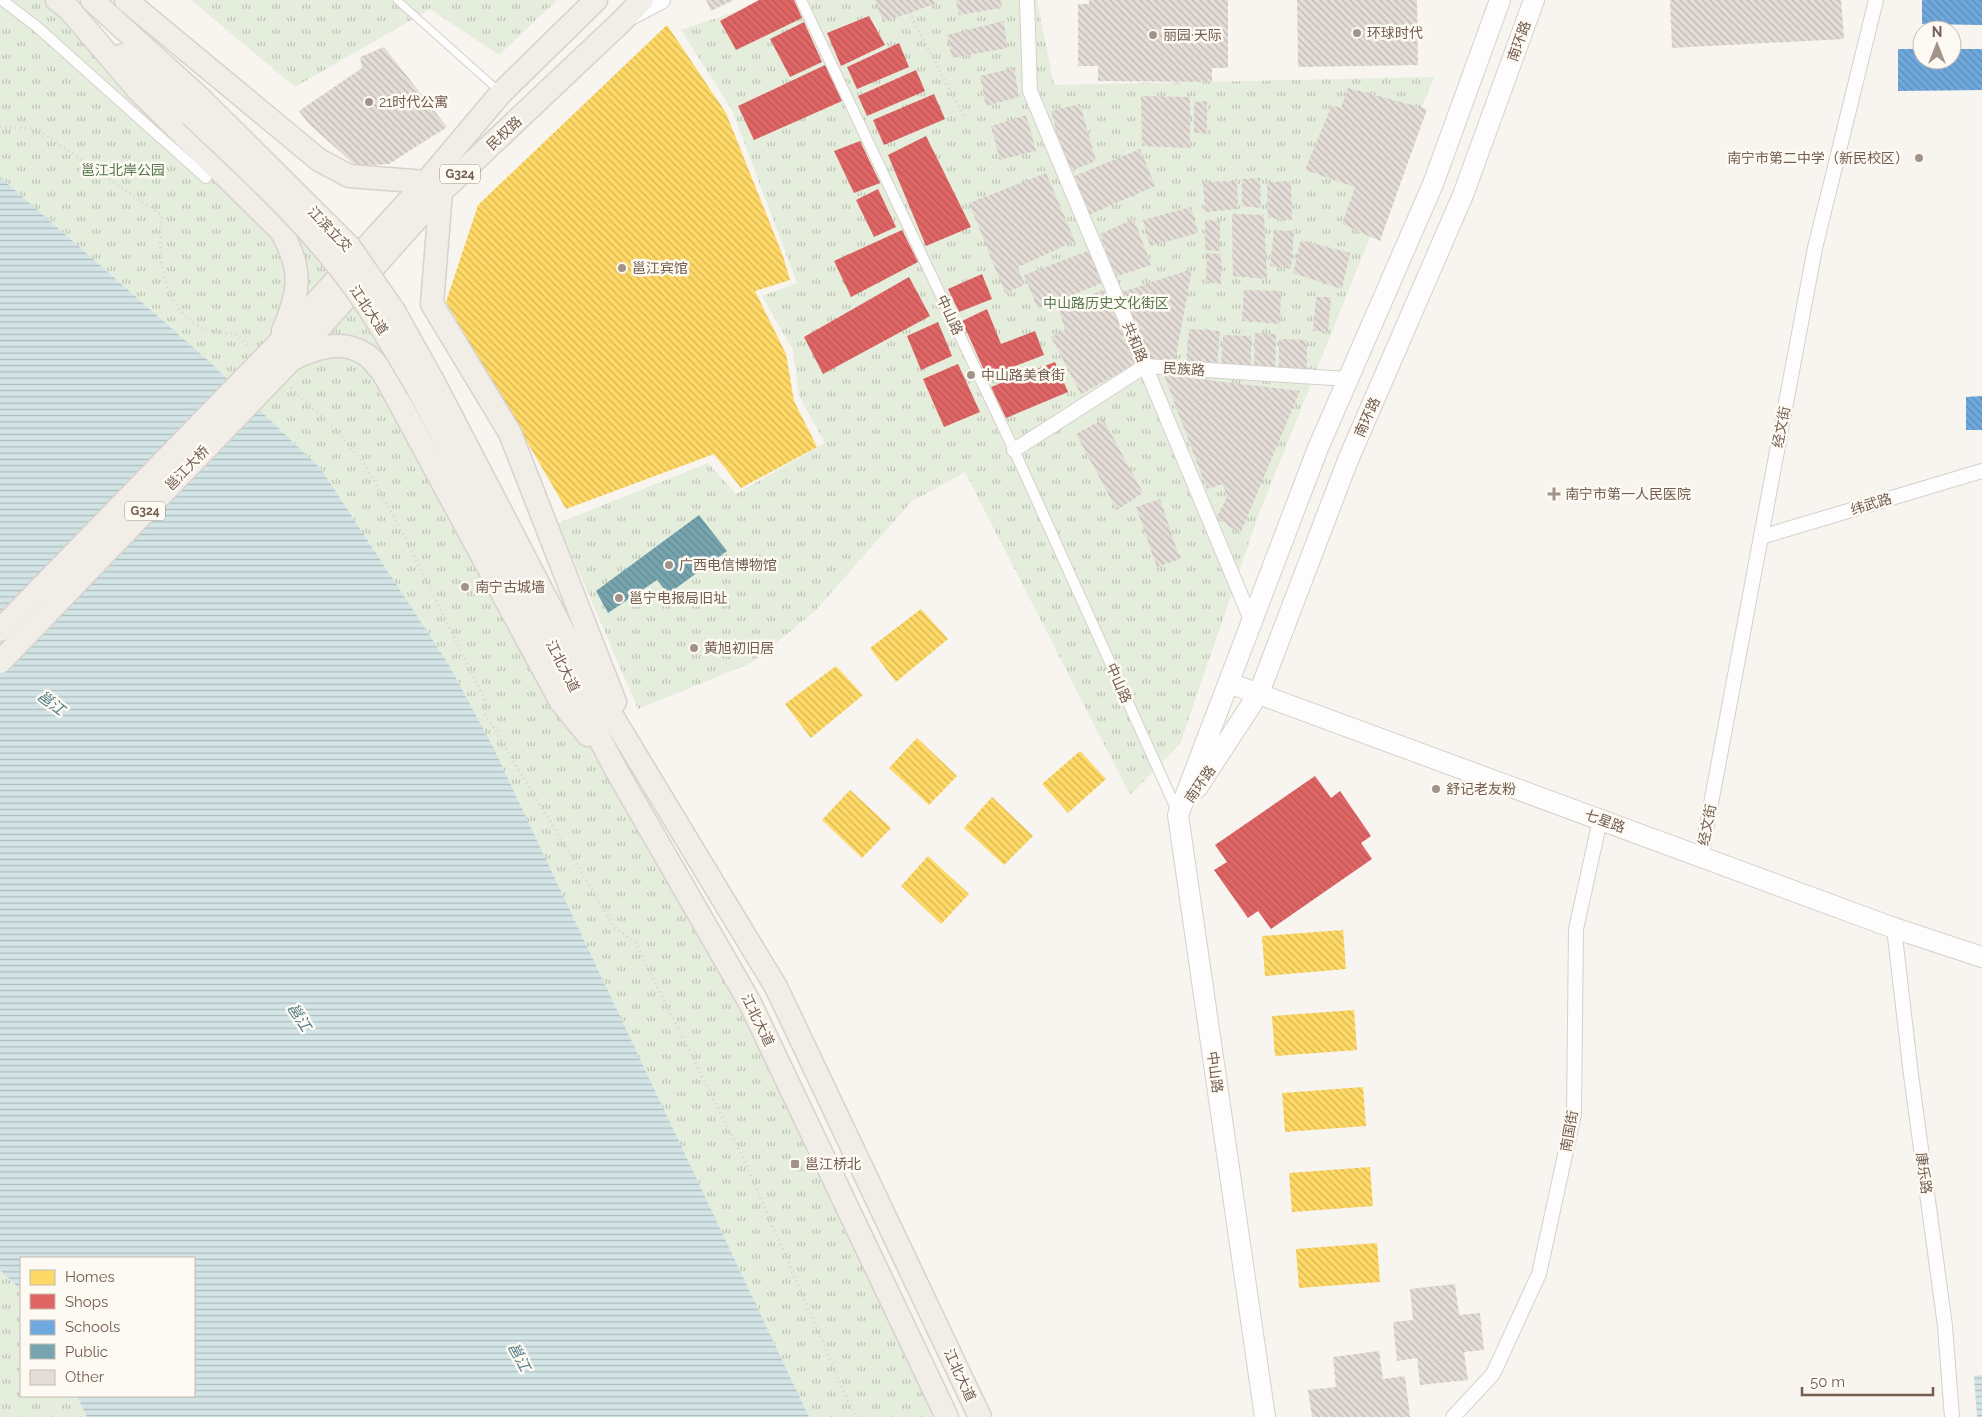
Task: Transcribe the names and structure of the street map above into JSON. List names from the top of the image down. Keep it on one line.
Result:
{"streets":{"main road":["南环路","民权路","G324","江滨立交","江北大道","中山路","邕江大桥","七星路"],"street":["共和路","民族路","经文街","纬武路","南国街","康乐路"]},"crossings":[["南环路","中山路"],["南环路","共和路"],["南环路","民族路"],["南环路","七星路"],["民权路","邕江大桥"],["江滨立交","江北大道"],["中山路","民族路"],["共和路","民族路"],["经文街","纬武路"],["经文街","七星路"],["七星路","南国街"],["七星路","康乐路"]],"water":["邕江"],"parks":["邕江北岸公园","中山路历史文化街区"],"places":{"other":["环球时代","丽园·天际","21时代公寓","南宁市第二中学（新民校区）","邕江宾馆","中山路美食街","广西电信博物馆","南宁古城墙","邕宁电报局旧址","黄旭初旧居","舒记老友粉"],"health":["南宁市第一人民医院"],"transit":["邕江桥北"]},"legend":["Homes","Shops","Schools","Public","Other"],"scale_bar":"50 m","north":"top"}
